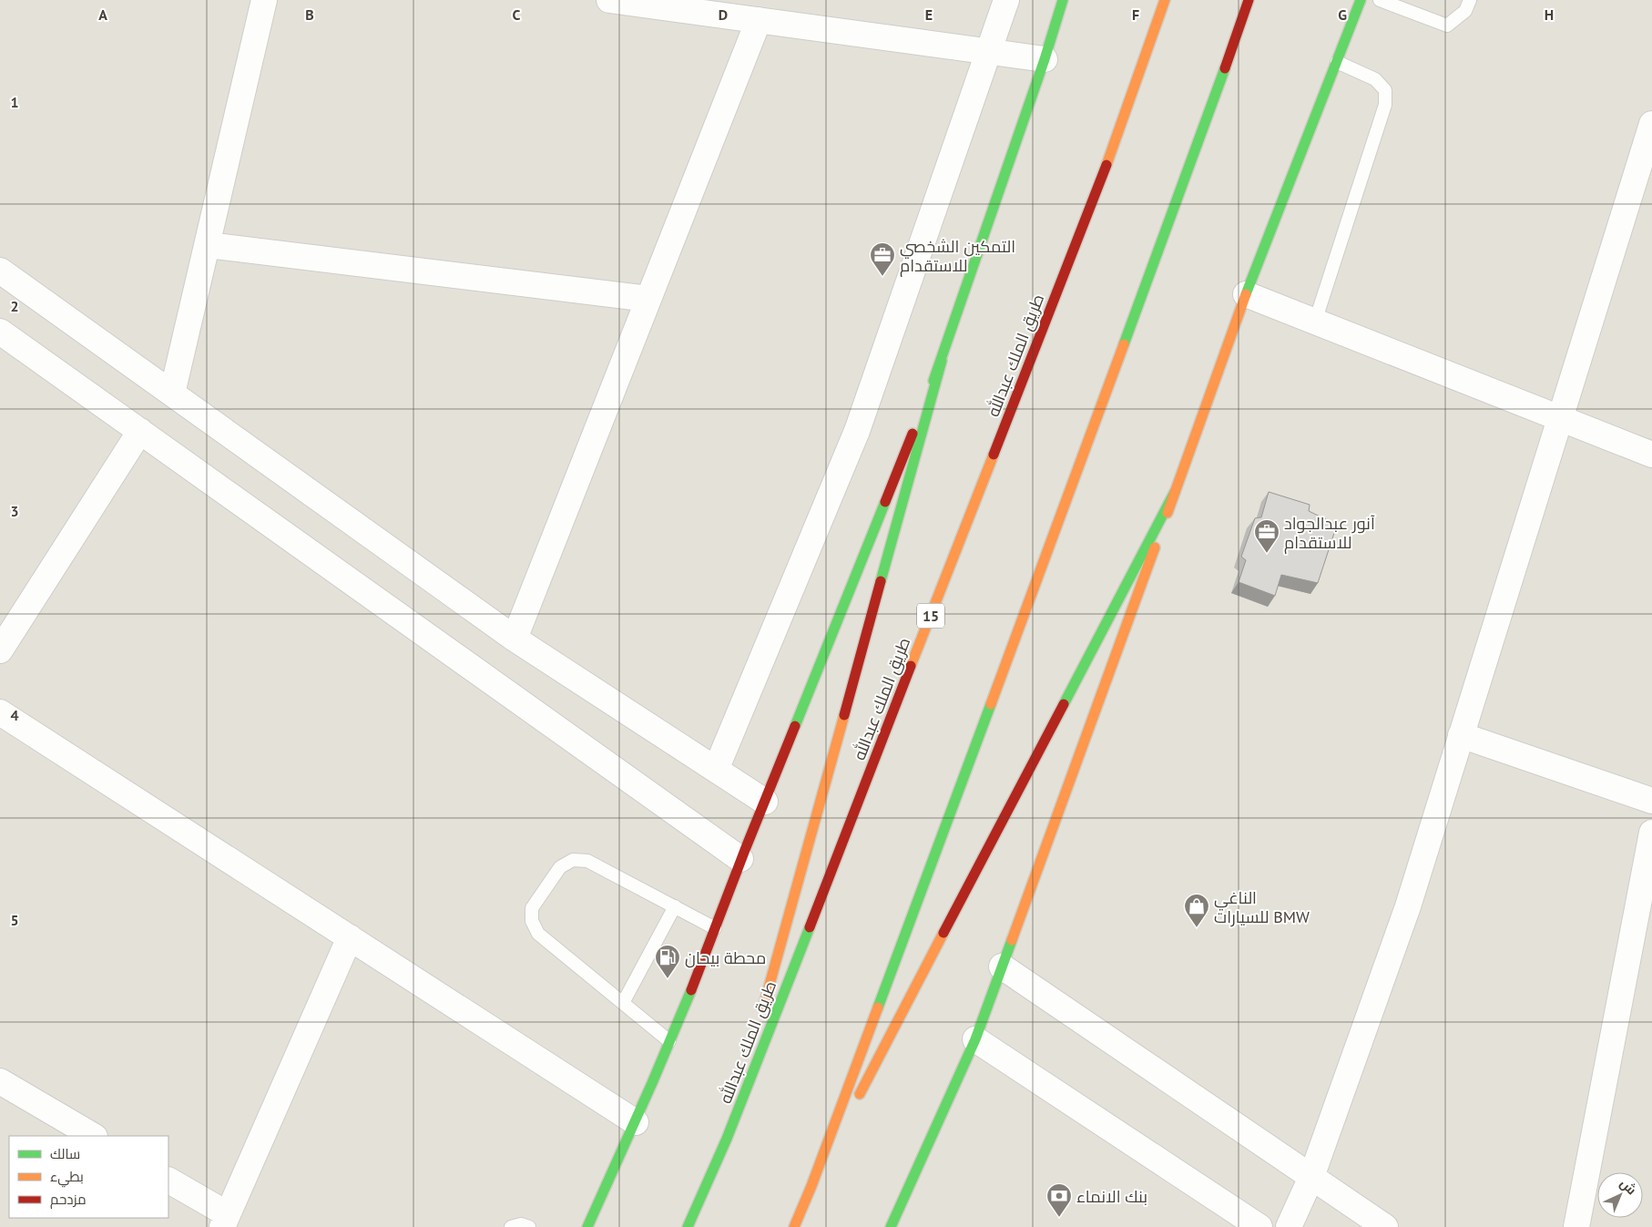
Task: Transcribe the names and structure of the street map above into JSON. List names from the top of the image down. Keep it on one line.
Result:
{"streets":{"main road":["طريق الملك عبدالله","15"]},"places":{"office":["التمكين الشخصي للاستقدام","آنور عبدالجواد للاستقدام"],"shop":["الناغي للسيارات BMW"],"fuel station":["محطة بيحان"],"bank":["بنك الانماء"]},"legend":["سالك","بطيء","مزدحم"],"north":"top right","grid":{"columns":["A","B","C","D","E","F","G","H"],"rows":["1","2","3","4","5"]}}
